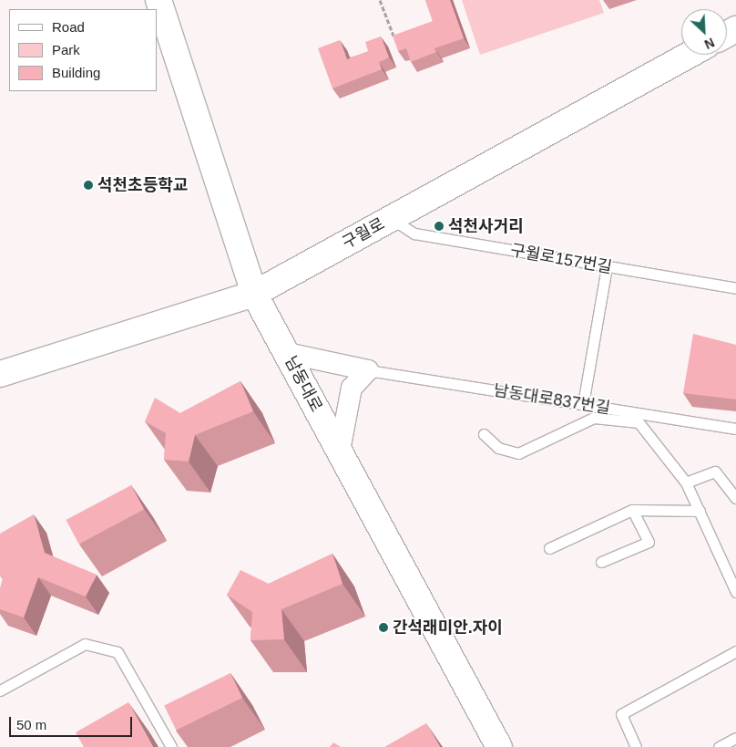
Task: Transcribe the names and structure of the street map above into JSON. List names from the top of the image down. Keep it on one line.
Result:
{"streets":{"main road":["구월로","남동대로"],"lane":["구월로157번길","남동대로837번길"]},"crossings":[["구월로","구월로157번길"],["구월로","남동대로"]],"places":["석천초등학교","석천사거리","간석래미안.자이"],"legend":["Road","Park","Building"],"scale_bar":"50 m","north":"bottom right"}
